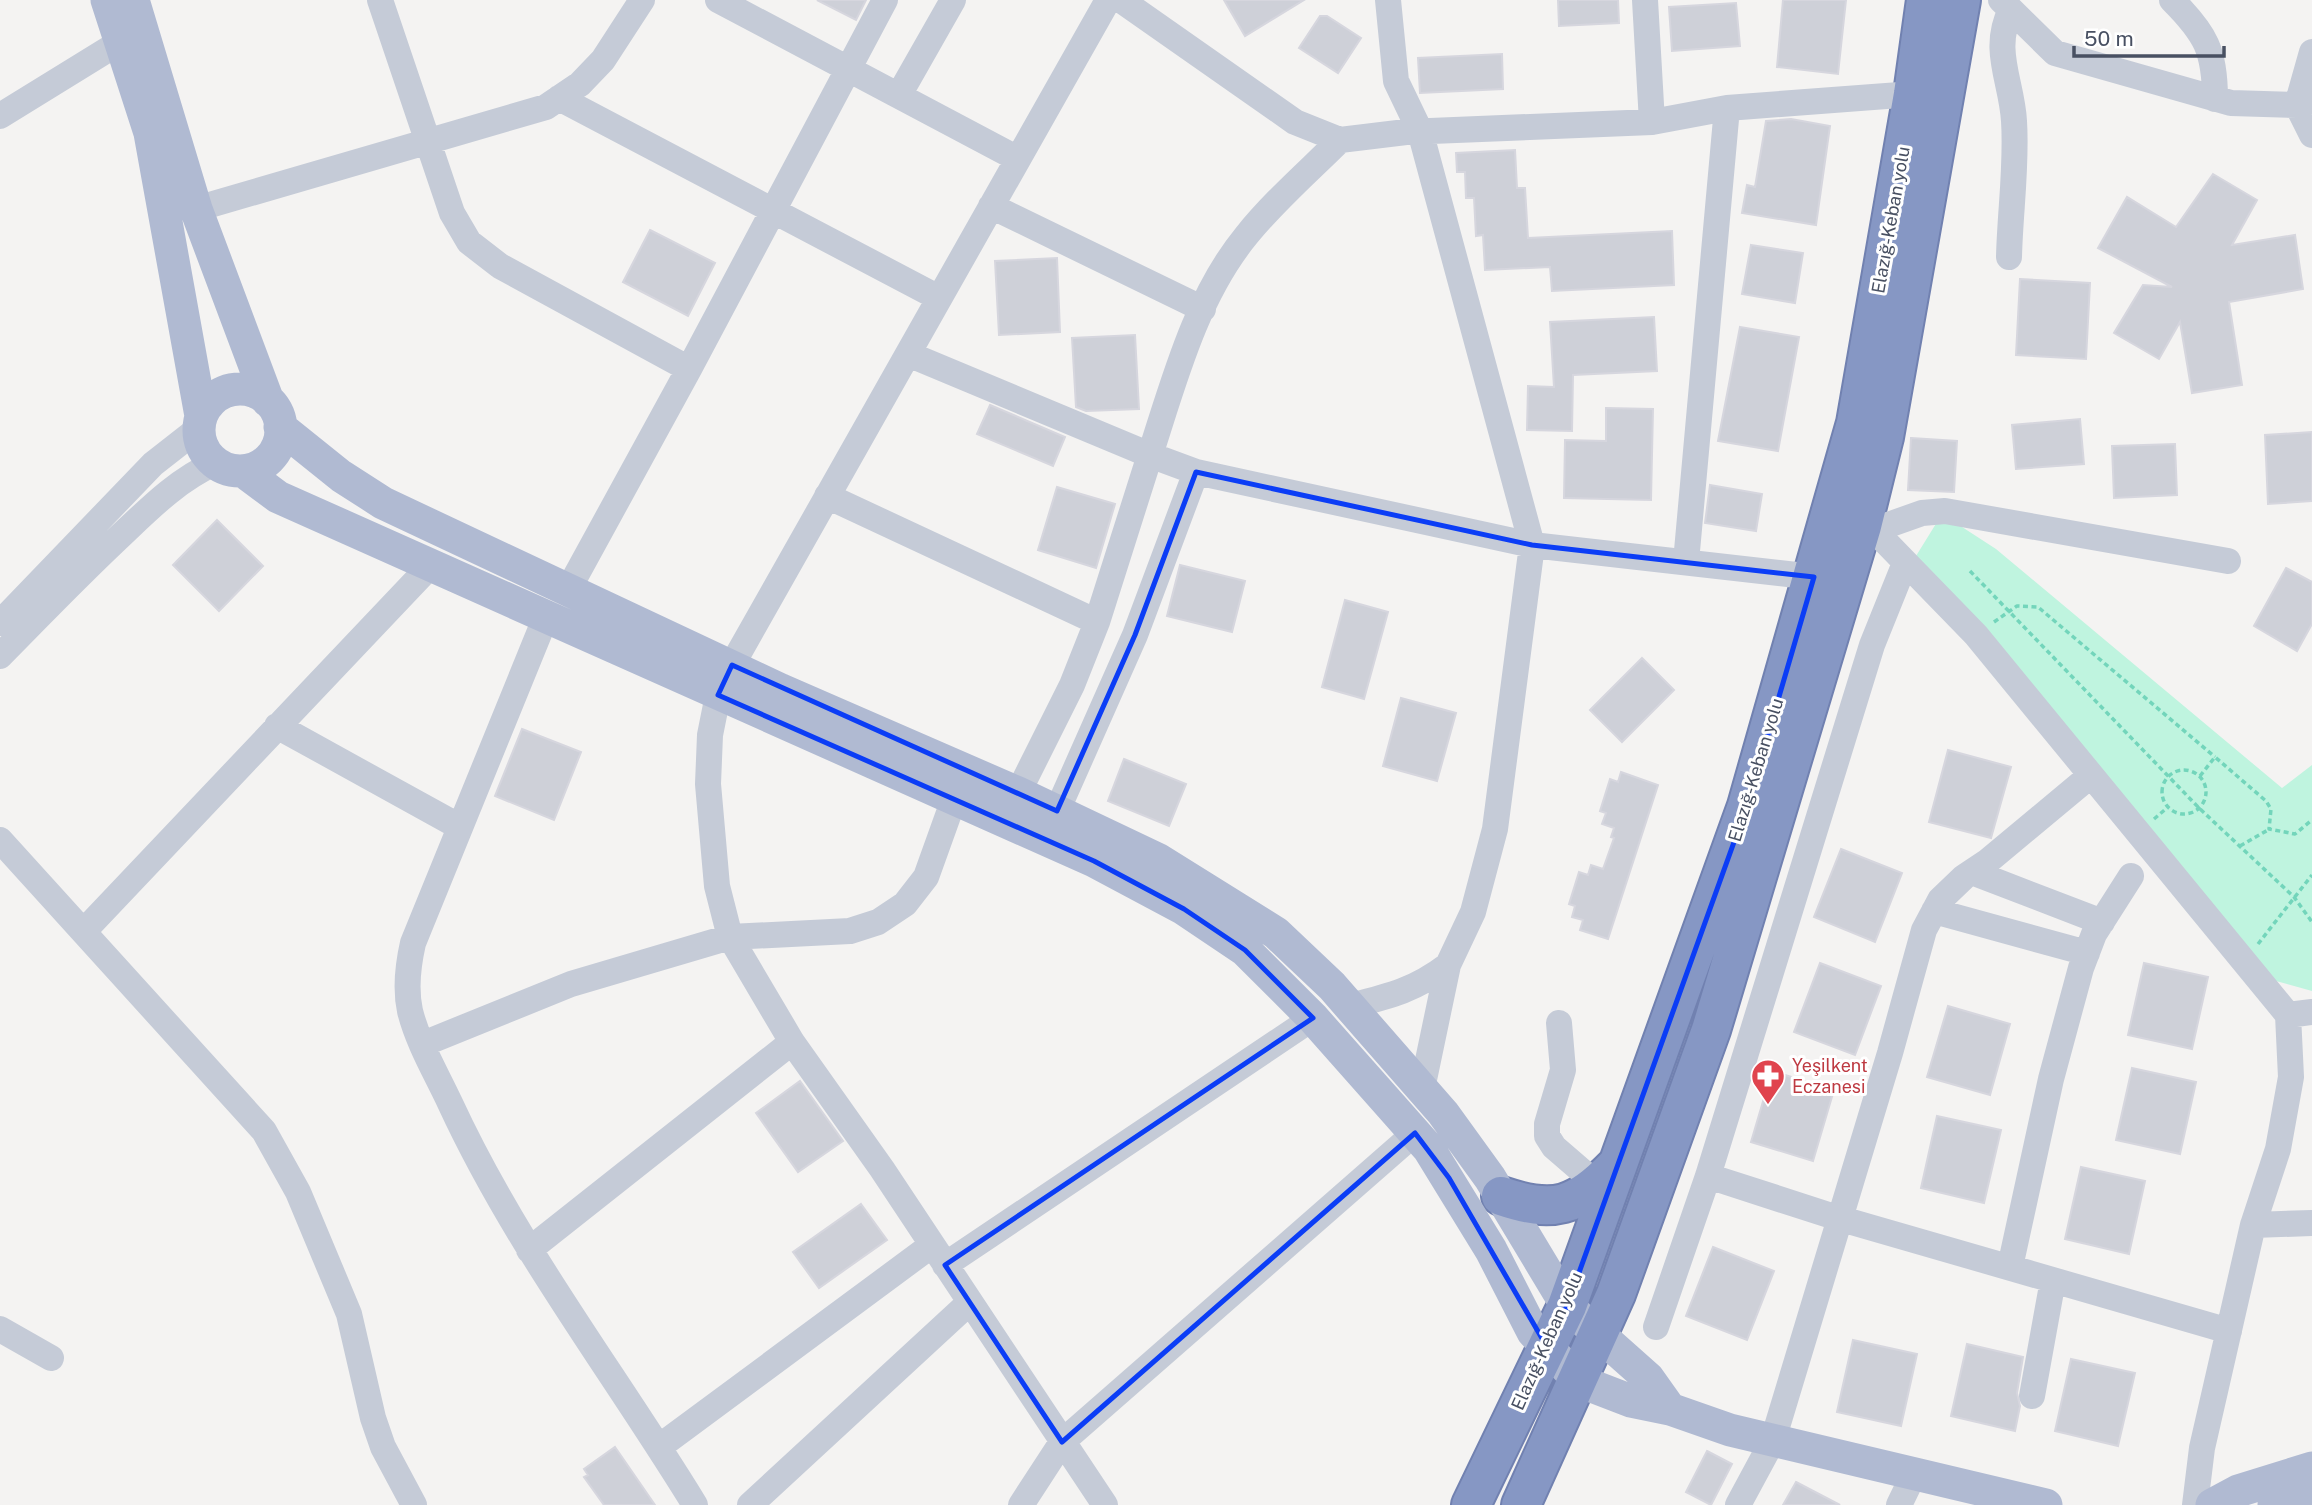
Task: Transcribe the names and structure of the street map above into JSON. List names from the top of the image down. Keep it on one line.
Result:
{"streets":{"highway":["Elazığ-Keban yolu"]},"places":{"pharmacy":["Yeşilkent Eczanesi"]},"scale_bar":"50 m"}
